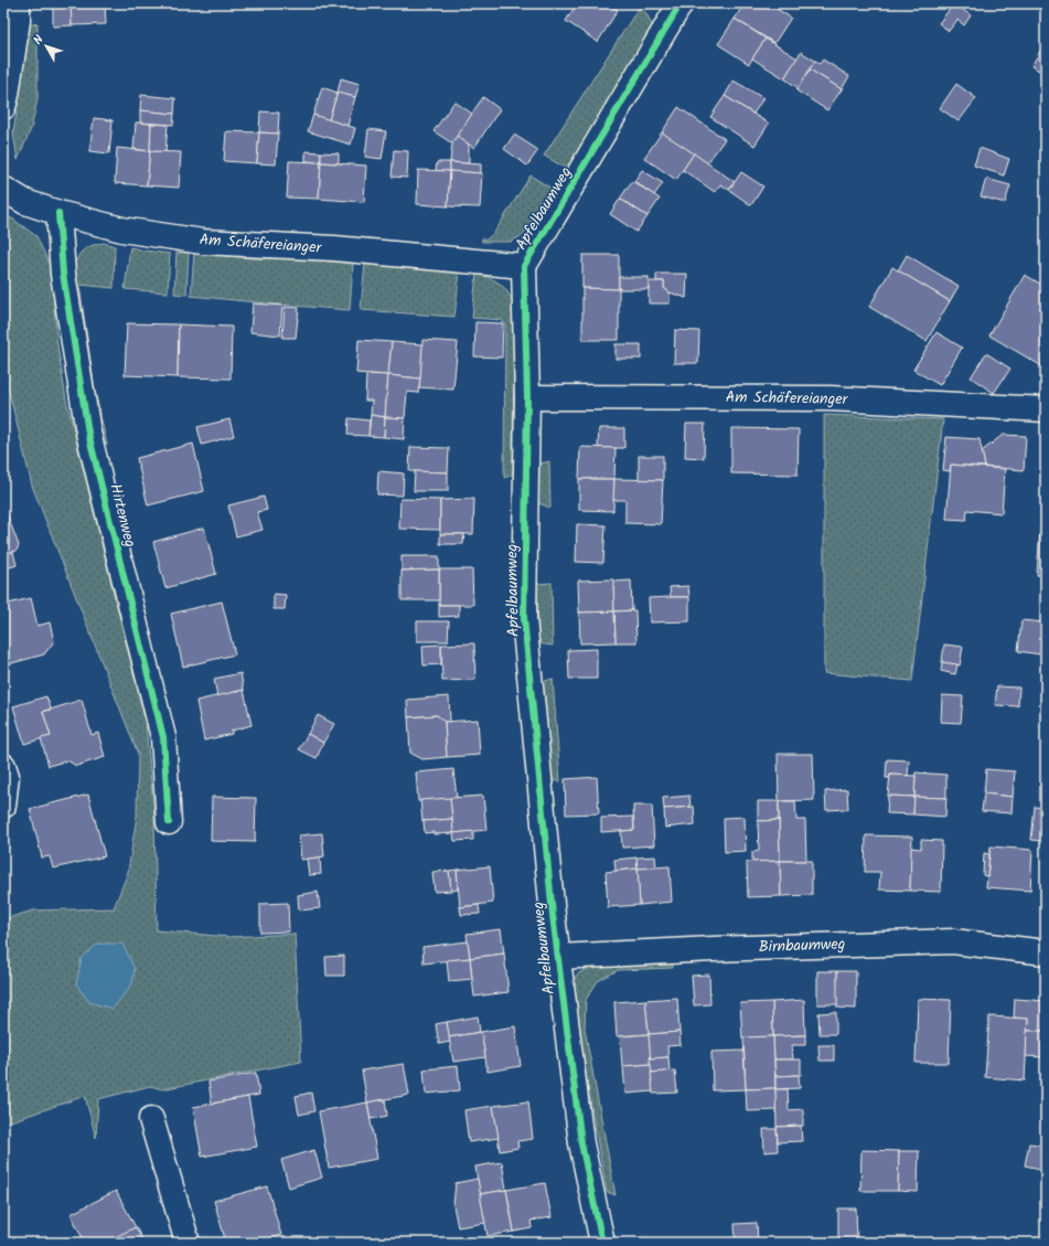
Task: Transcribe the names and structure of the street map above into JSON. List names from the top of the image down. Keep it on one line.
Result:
{"streets":{"street":["Apfelbaumweg","Am Schäfereianger","Hirtenweg","Birnbaumweg"]},"crossings":[["Apfelbaumweg","Am Schäfereianger"],["Apfelbaumweg","Birnbaumweg"],["Am Schäfereianger","Hirtenweg"]],"north":"top left"}
